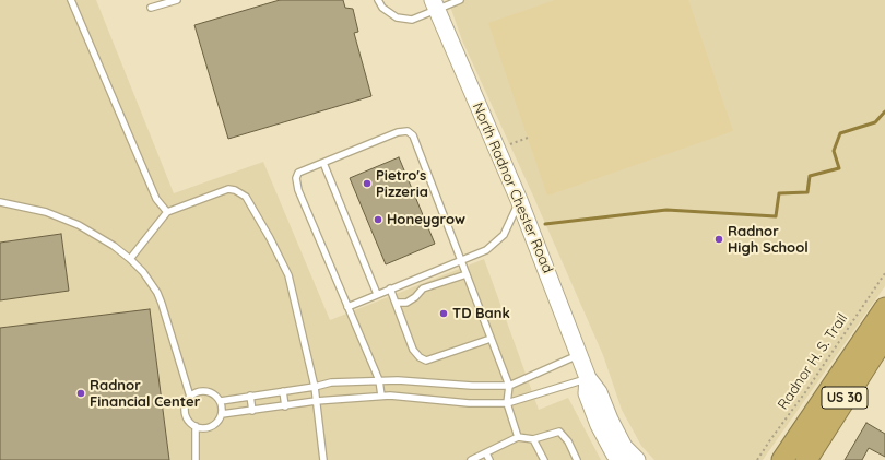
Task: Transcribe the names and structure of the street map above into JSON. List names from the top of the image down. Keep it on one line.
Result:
{"streets":{"highway":["US 30"],"main road":["North Radnor Chester Road"],"path":["Radnor H. S. Trail"]},"places":["Pietro's Pizzeria","Honeygrow","Radnor High School","TD Bank","Radnor Financial Center"]}
